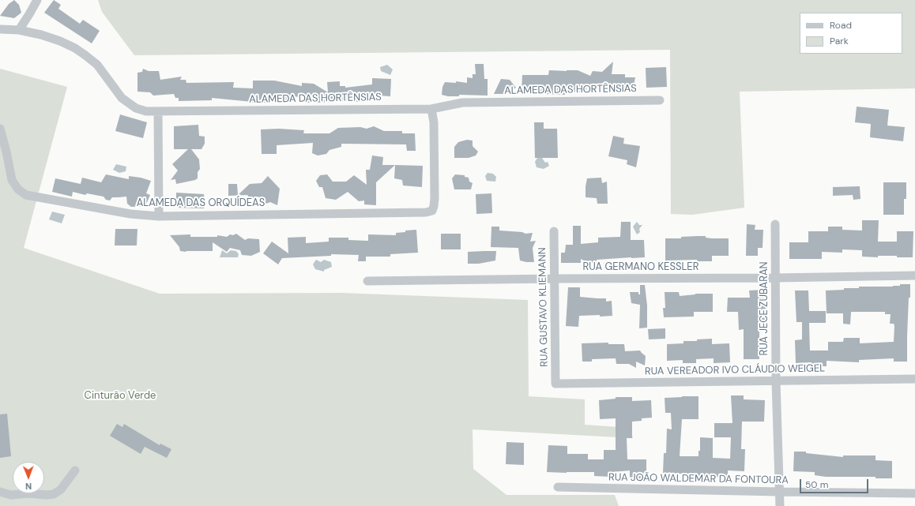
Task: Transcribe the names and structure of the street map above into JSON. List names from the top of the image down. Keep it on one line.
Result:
{"streets":{"street":["ALAMEDA DAS HORTÊNSIAS","ALAMEDA DAS ORQUÍDEAS","RUA GERMANO KESSLER","RUA GUSTAVO KLIEMANN","RUA JECE ZUBARAN","RUA VEREADOR IVO CLÁUDIO WEIGEL","RUA JOÃO WALDEMAR DA FONTOURA"]},"crossings":[["ALAMEDA DAS HORTÊNSIAS","ALAMEDA DAS ORQUÍDEAS"],["RUA GERMANO KESSLER","RUA GUSTAVO KLIEMANN"],["RUA GERMANO KESSLER","RUA JECE ZUBARAN"],["RUA GUSTAVO KLIEMANN","RUA VEREADOR IVO CLÁUDIO WEIGEL"],["RUA JECE ZUBARAN","RUA VEREADOR IVO CLÁUDIO WEIGEL"],["RUA JECE ZUBARAN","RUA JOÃO WALDEMAR DA FONTOURA"]],"parks":["Cinturão Verde"],"legend":["Road","Park"],"scale_bar":"50 m","north":"bottom"}
